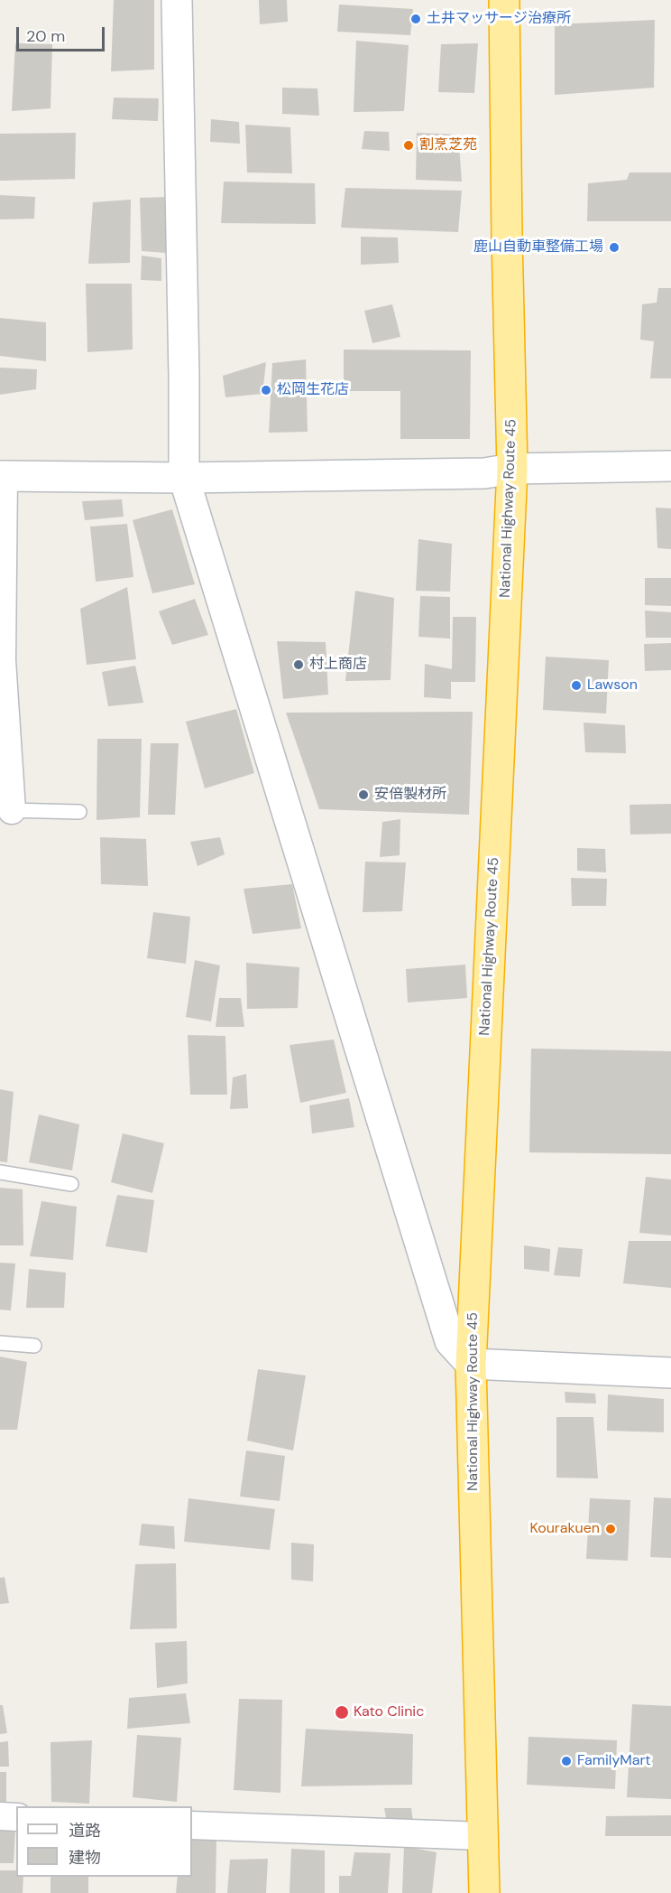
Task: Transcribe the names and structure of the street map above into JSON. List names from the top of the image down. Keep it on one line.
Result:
{"streets":{"highway":["National Highway Route 45"]},"places":["土井マッサージ治療所","割烹芝苑","鹿山自動車整備工場","松岡生花店","村上商店","Lawson","安倍製材所","Kourakuen","Kato Clinic","FamilyMart"],"legend":["道路","建物"],"scale_bar":"20 m"}
